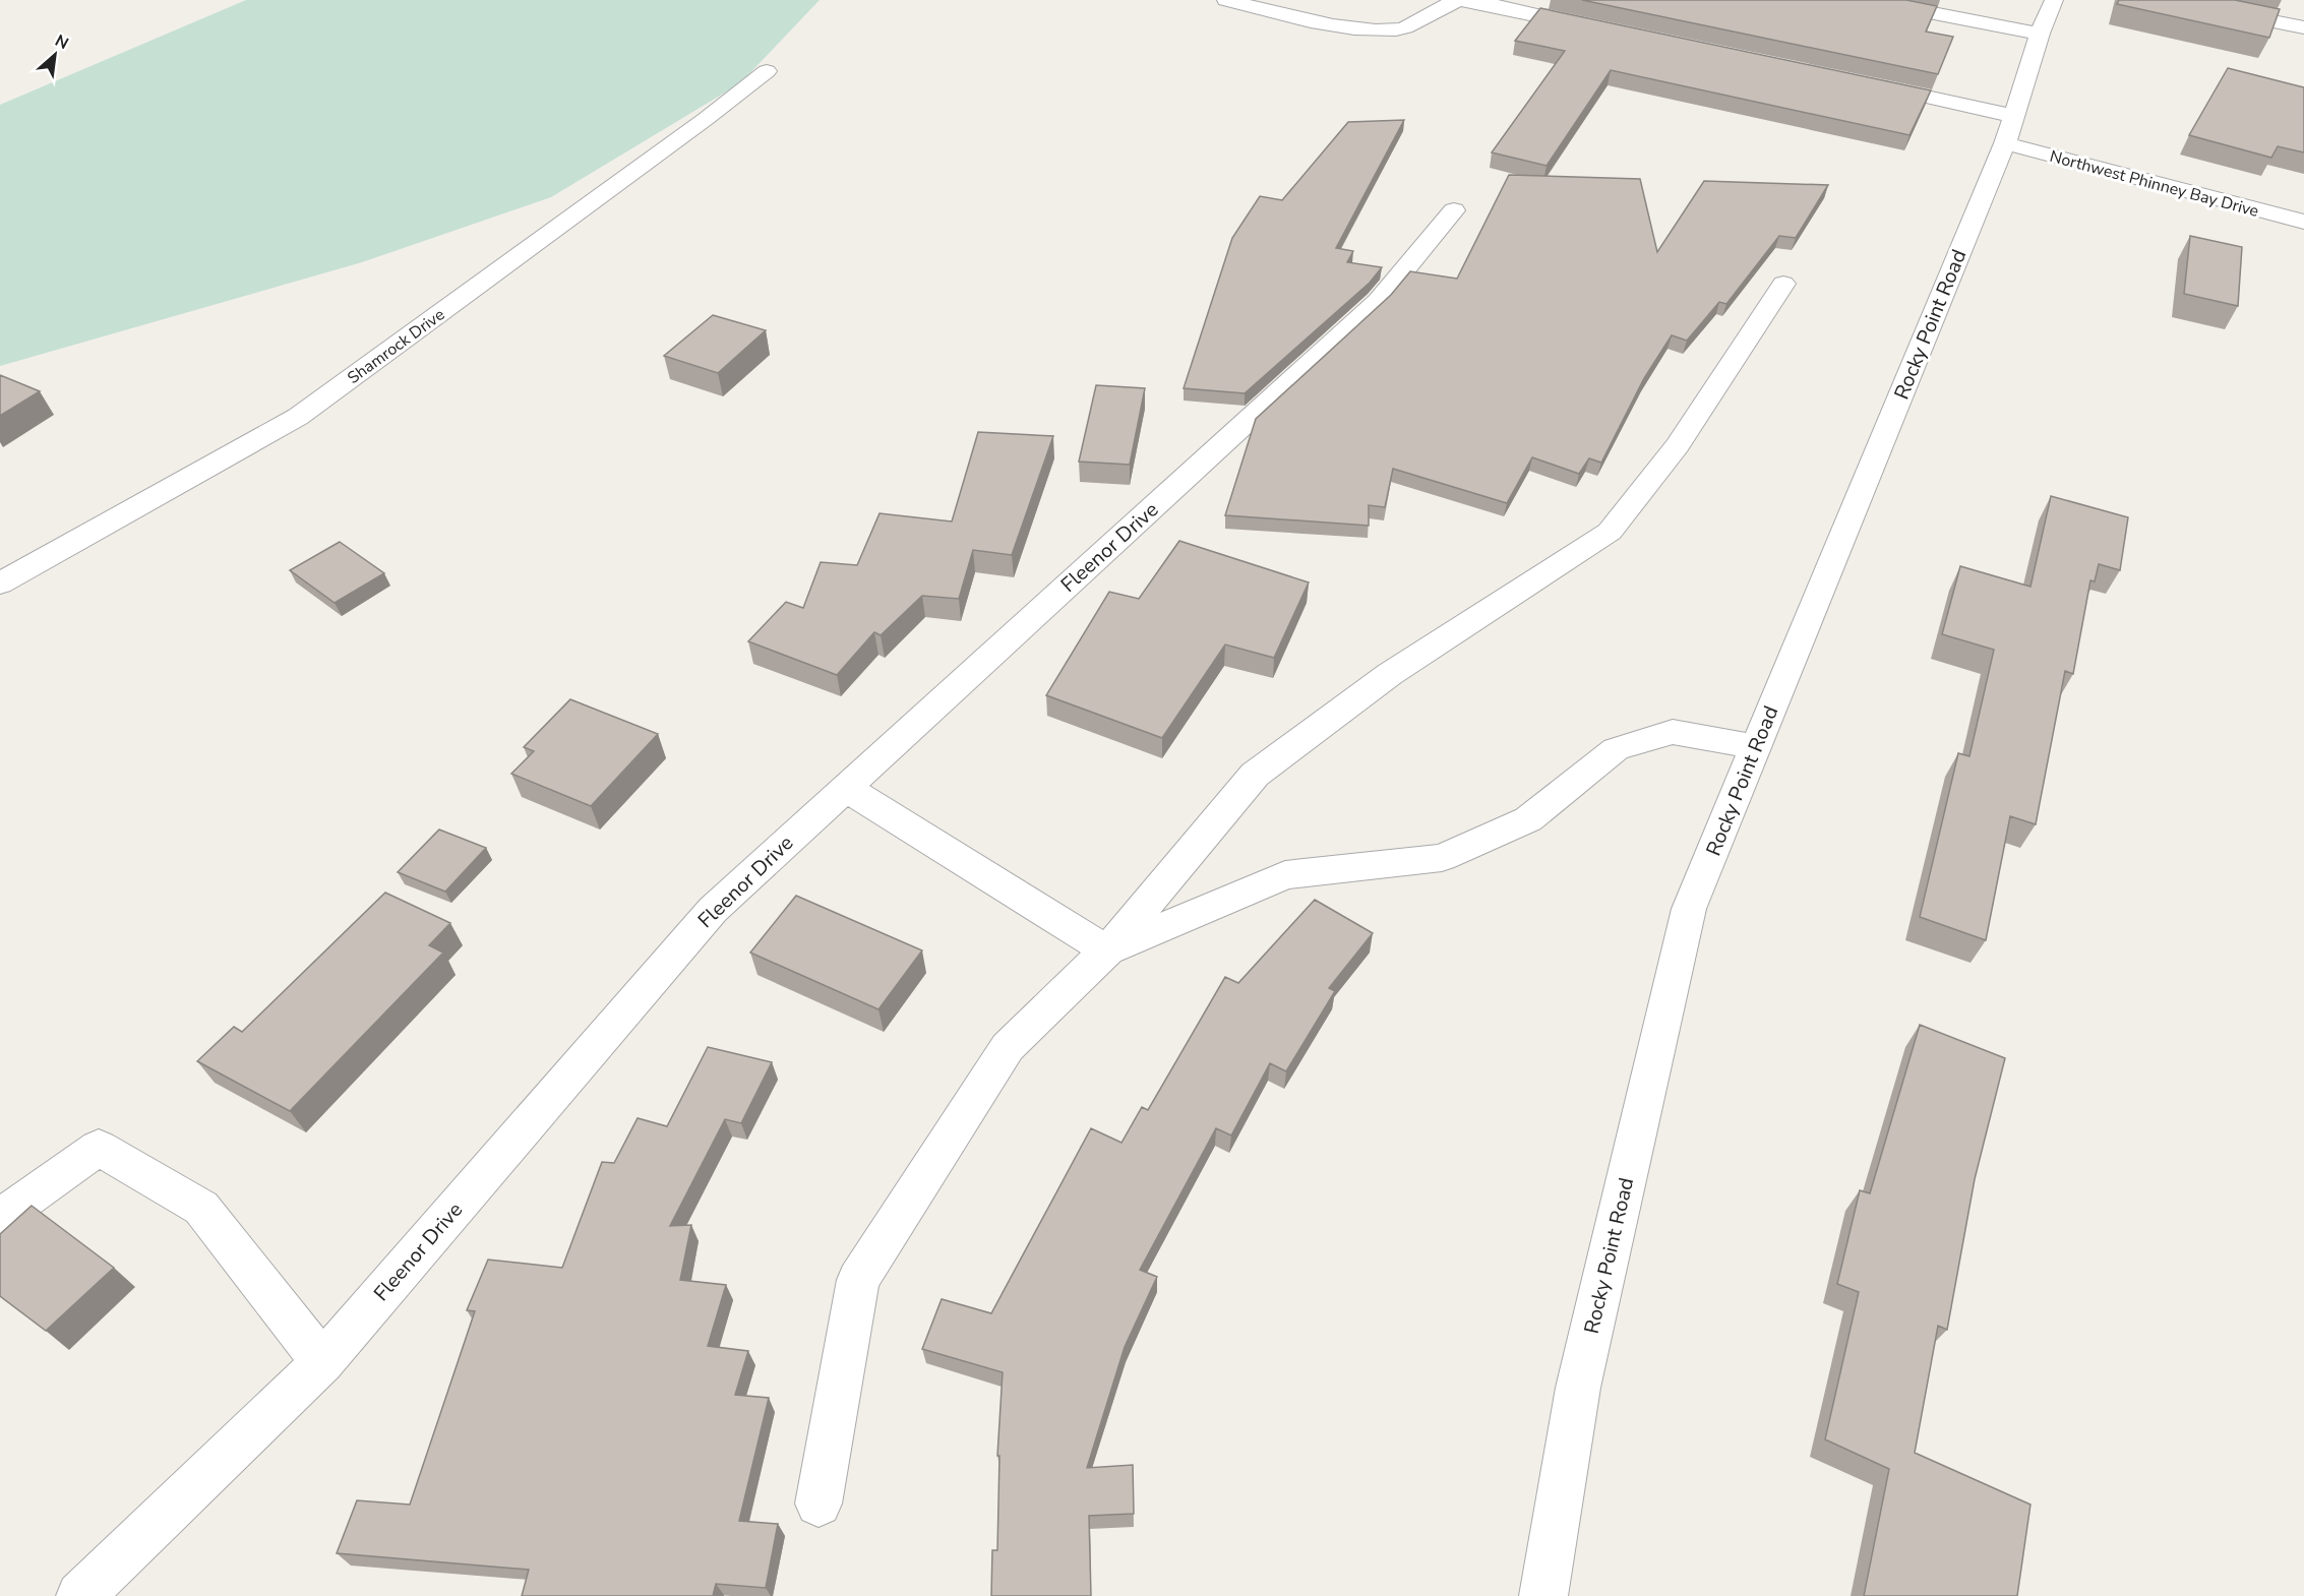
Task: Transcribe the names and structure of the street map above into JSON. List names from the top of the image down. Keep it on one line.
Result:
{"streets":{"street":["Northwest Phinney Bay Drive","Rocky Point Road","Shamrock Drive","Fleenor Drive"]},"crossings":[["Northwest Phinney Bay Drive","Rocky Point Road"]],"north":"top right"}
